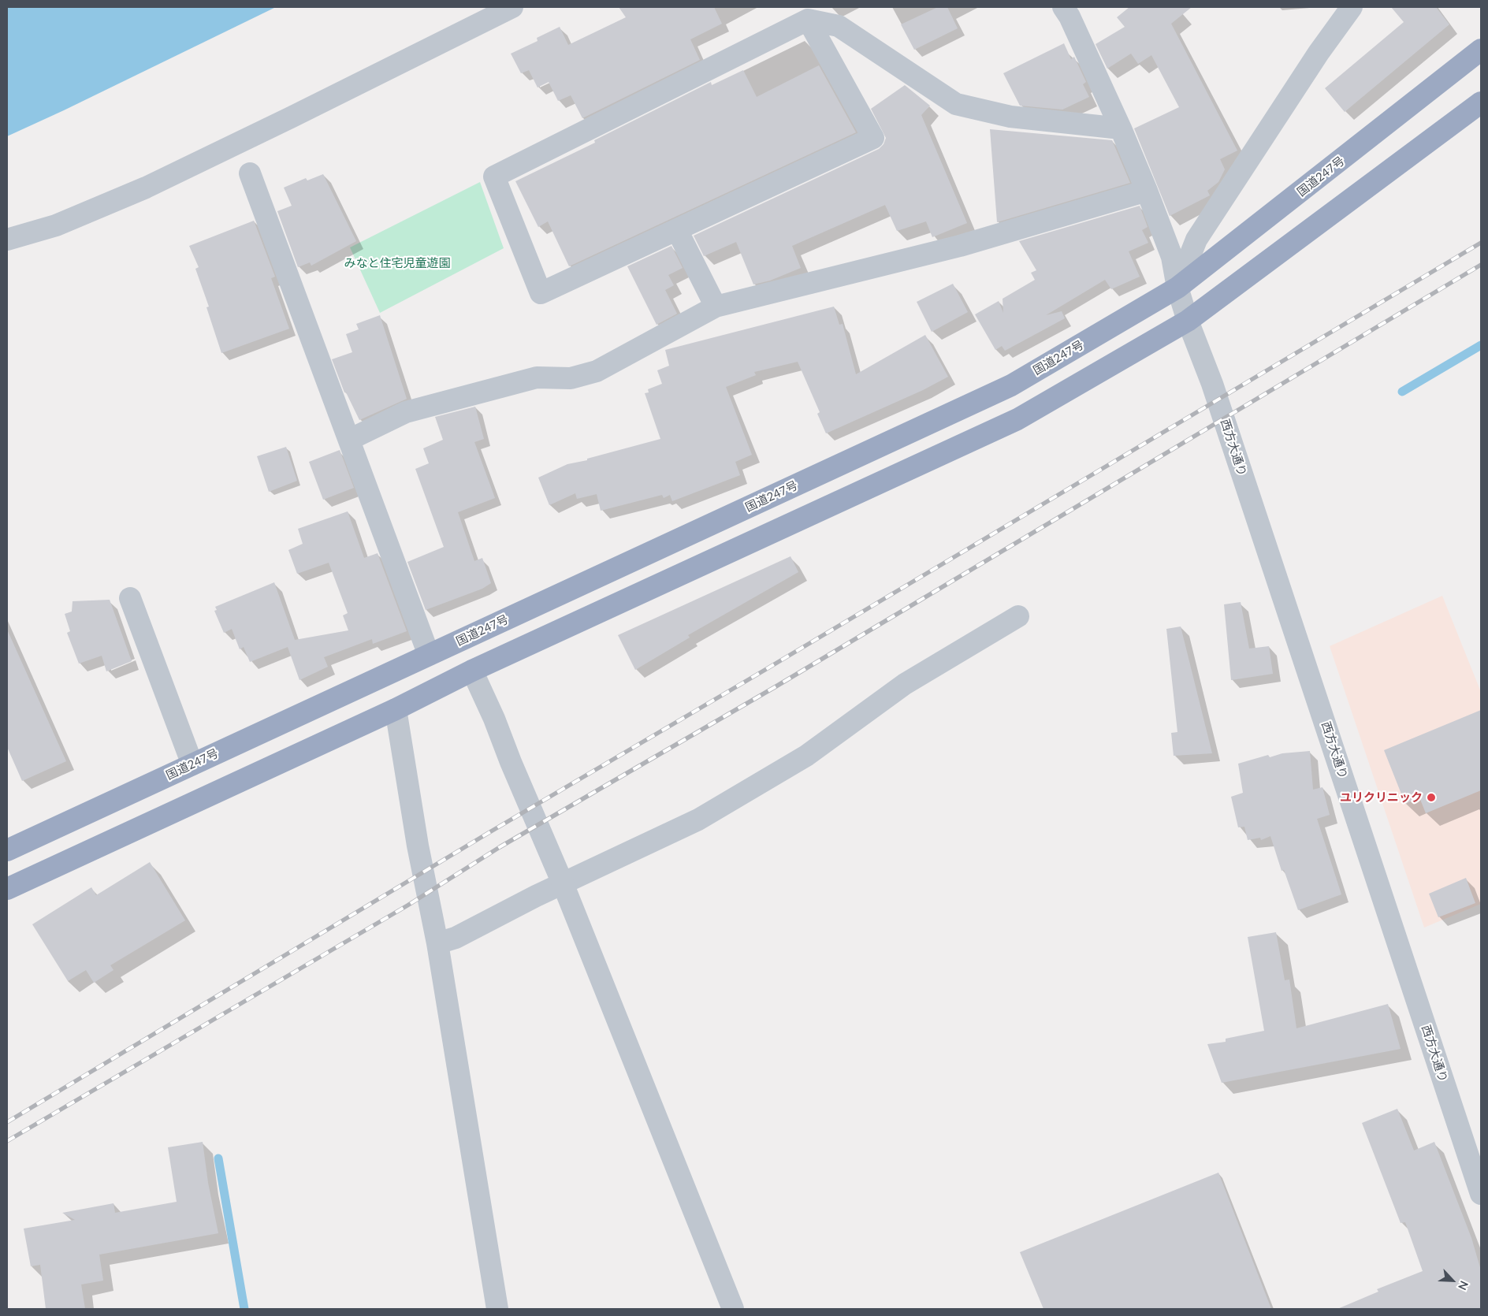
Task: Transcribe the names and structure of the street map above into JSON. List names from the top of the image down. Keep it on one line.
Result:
{"streets":{"highway":["国道247号"],"street":["西方大通り"]},"crossings":[["国道247号","西方大通り"]],"parks":["みなと住宅児童遊園"],"places":["ユリクリニック"],"north":"bottom right"}
